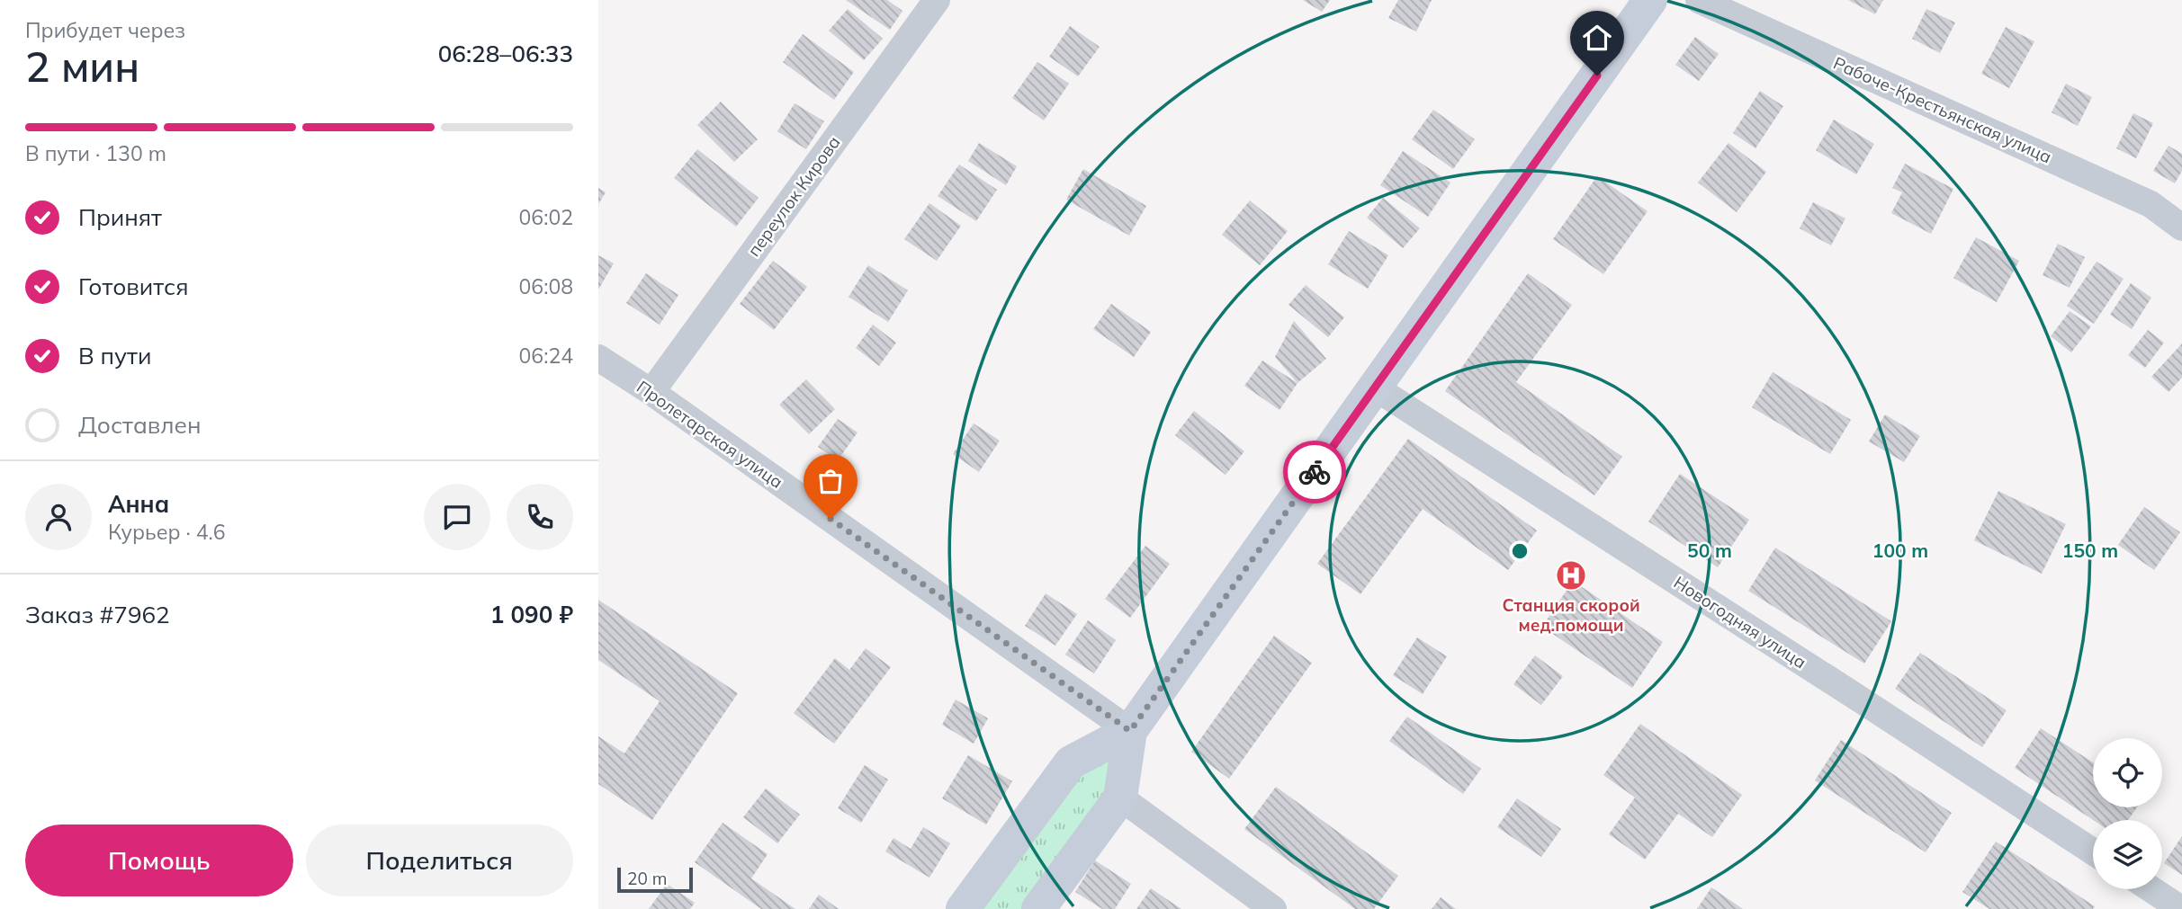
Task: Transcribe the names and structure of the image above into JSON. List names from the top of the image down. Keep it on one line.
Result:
{"streets":{"street":["Рабоче-Крестьянская улица","переулок Кирова","Пролетарская улица","Новогодняя улица"]},"crossings":[["переулок Кирова","Пролетарская улица"]],"places":{"hospital":["Станция скорой мед.помощи"]},"scale_bar":"20 m","page":{"heading":["2 мин","Прибудет через","06:28–06:33"],"panel":["Анна","Курьер · 4.6","Заказ #7962","1 090 ₽"],"bar":"В пути · 130 m","list":[["Принят","06:02"],["Готовится","06:08"],["В пути","06:24"],"Доставлен"],"buttons":["Помощь","Поделиться"],"scale":"20 m"},"rings":["50 m","100 m","150 m"]}
